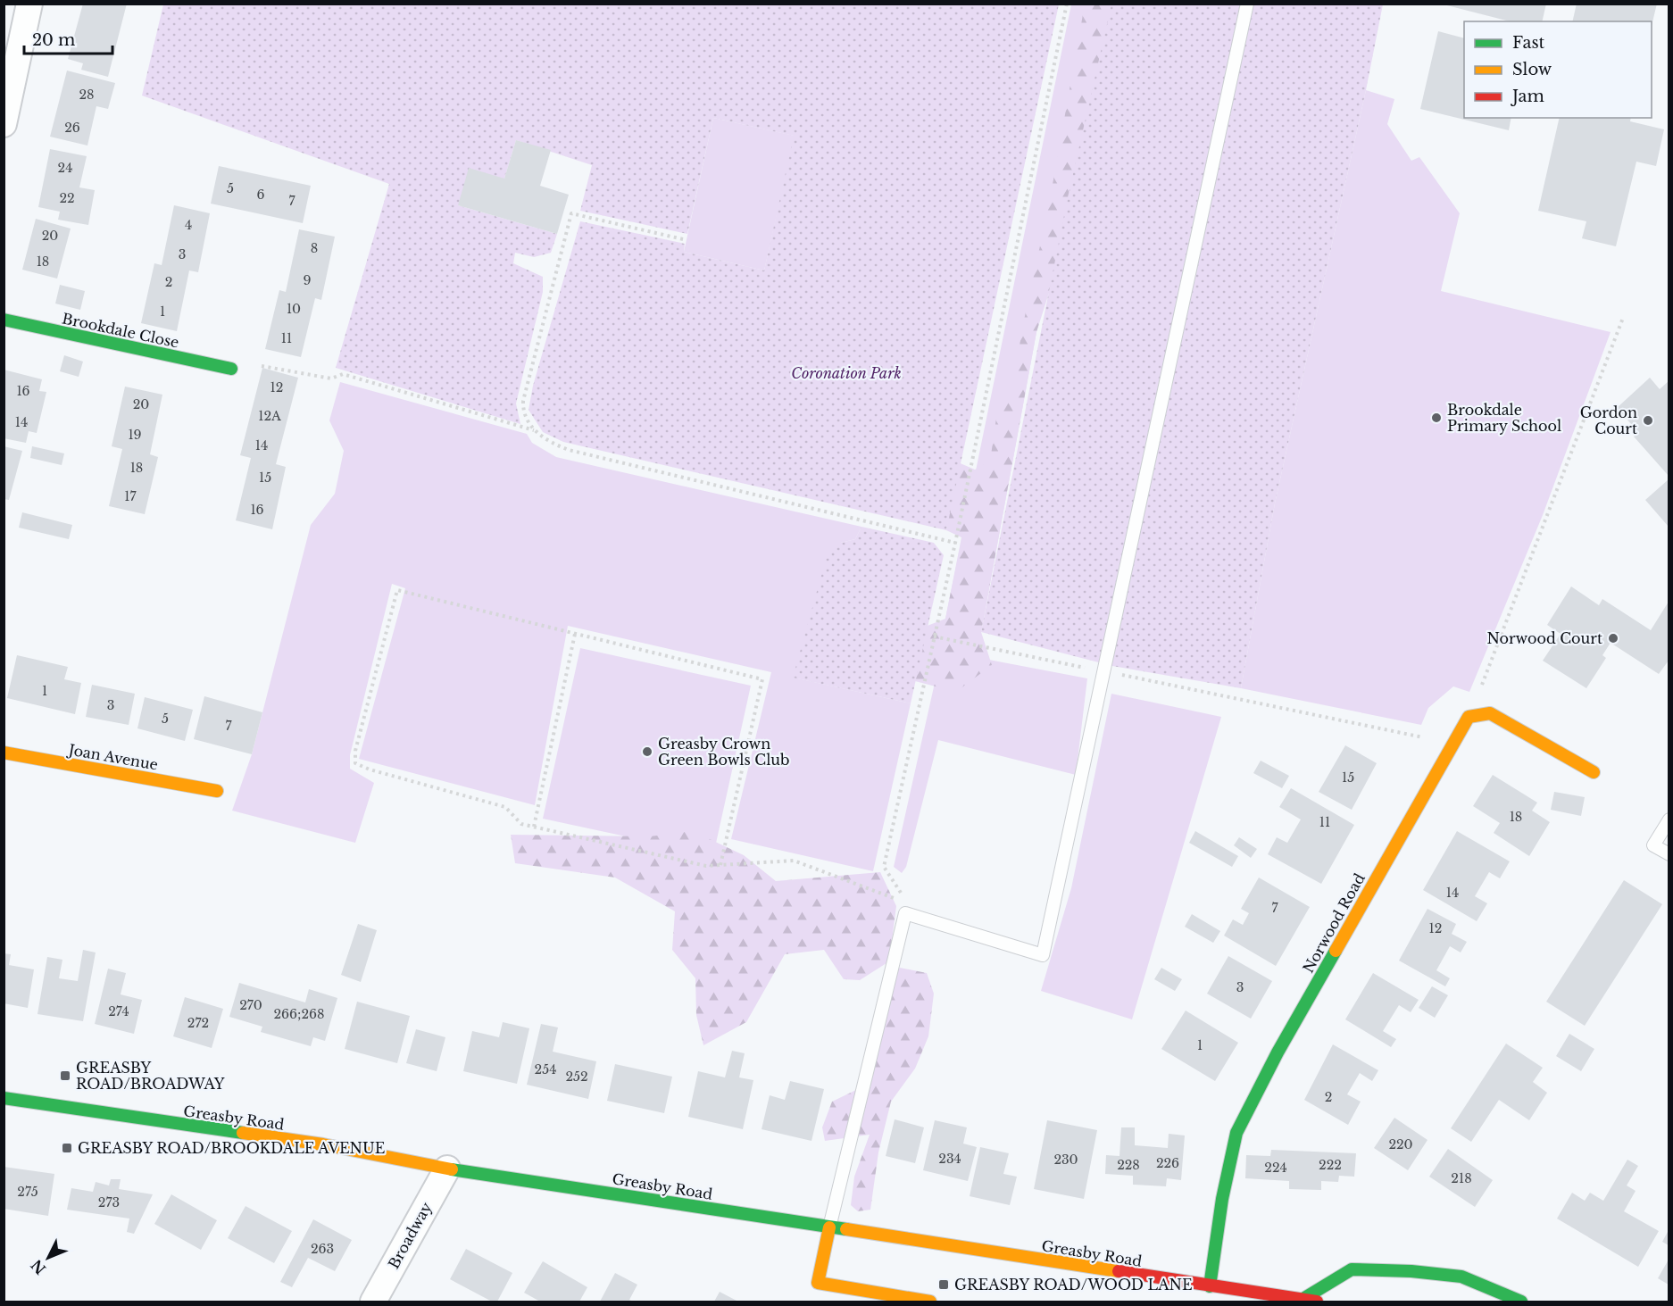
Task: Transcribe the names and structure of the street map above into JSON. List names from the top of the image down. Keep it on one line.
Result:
{"streets":{"street":["Brookdale Close","Joan Avenue","Norwood Road","Greasby Road","Broadway"]},"crossings":[["Norwood Road","Greasby Road"],["Greasby Road","Broadway"]],"parks":["Coronation Park"],"places":{"other":["Brookdale Primary School","Gordon Court","Norwood Court","Greasby Crown Green Bowls Club"],"transit":["GREASBY ROAD/BROADWAY","GREASBY ROAD/BROOKDALE AVENUE","GREASBY ROAD/WOOD LANE"]},"house_numbers":["28","26","24","5","6","22","7","4","20","8","3","18","9","2","10","1","11","12","16","20","12A","14","19","14","18","15","17","16","1","3","5","7","15","18","11","14","7","12","3","270","274","266;268","272","1","254","252","2","220","234","230","226","228","222","224","218","275","273","263"],"legend":["Fast","Slow","Jam"],"scale_bar":"20 m","north":"bottom left"}
